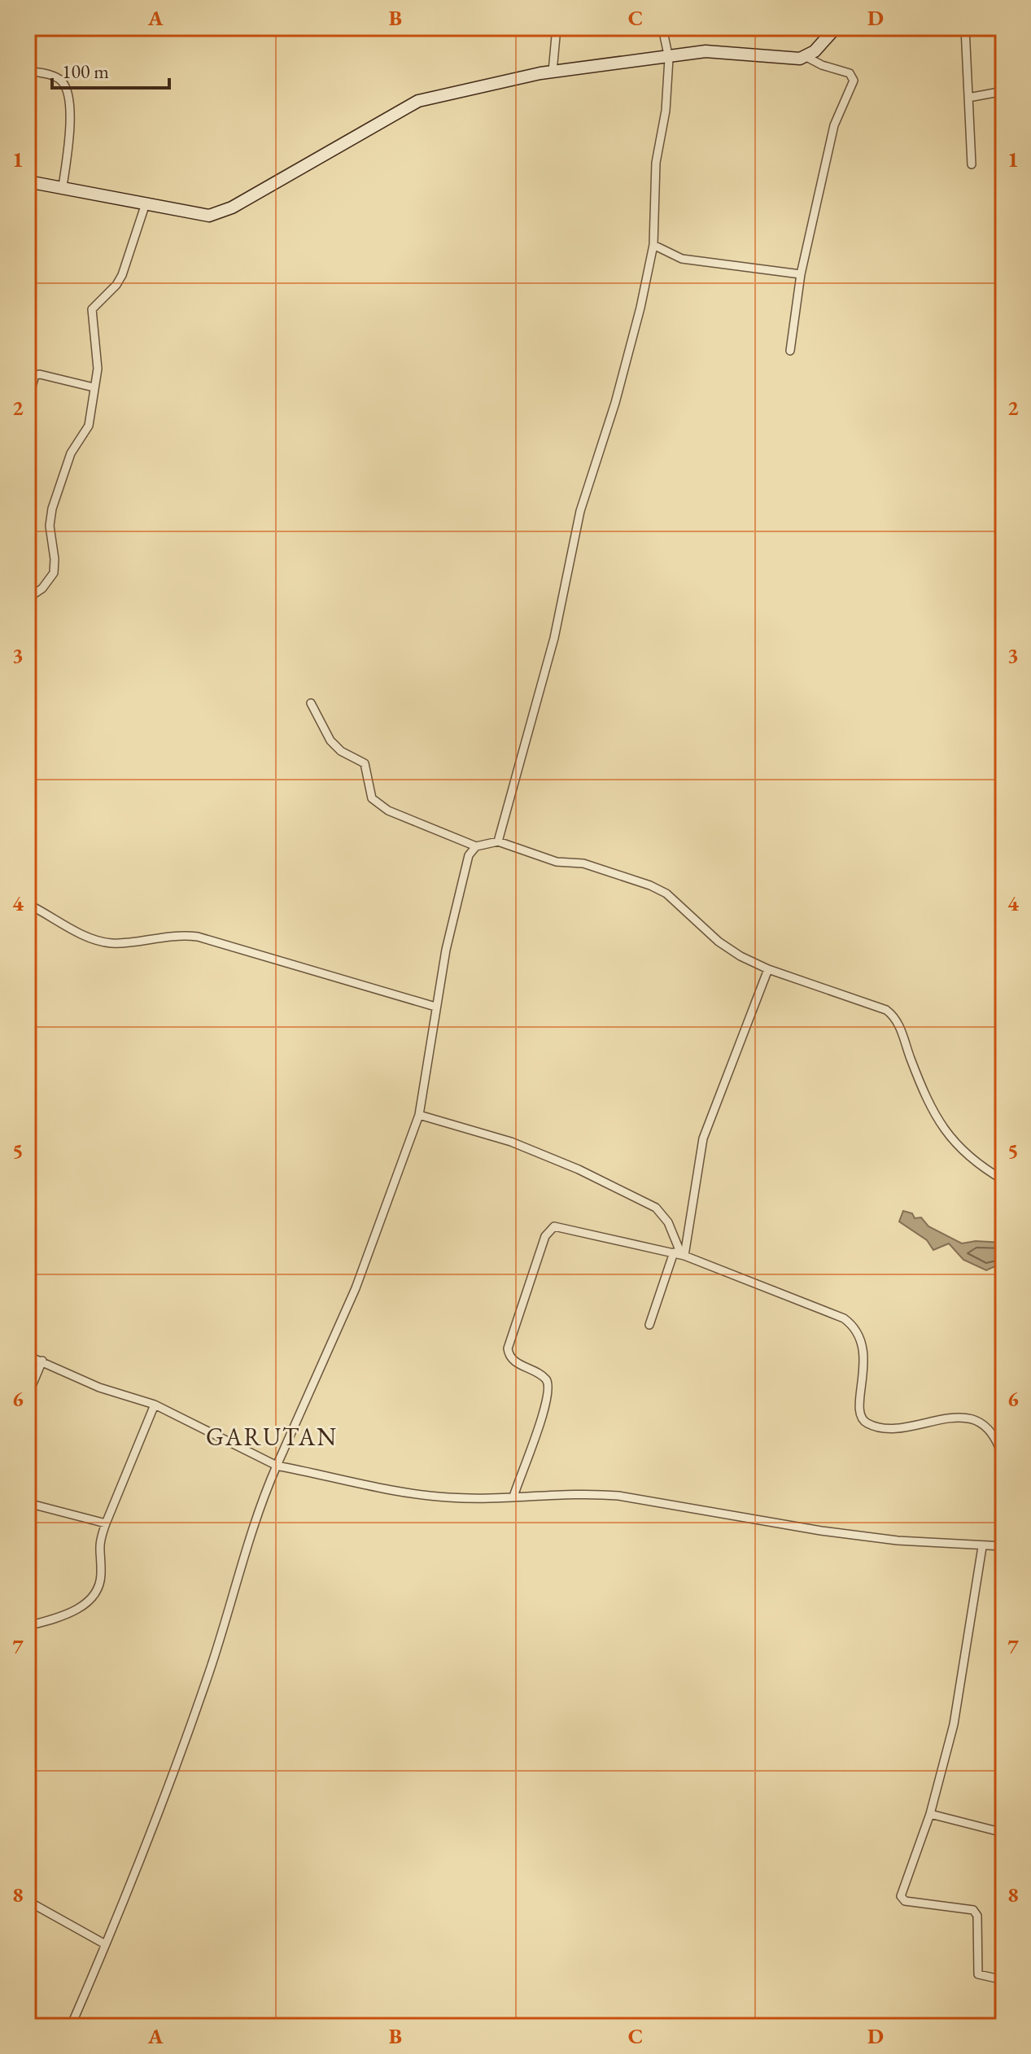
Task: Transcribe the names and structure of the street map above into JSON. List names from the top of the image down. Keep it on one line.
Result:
{"districts":["GARUTAN"],"scale_bar":"100 m","grid":{"columns":["A","B","C","D"],"rows":["1","2","3","4","5","6","7","8"]}}
